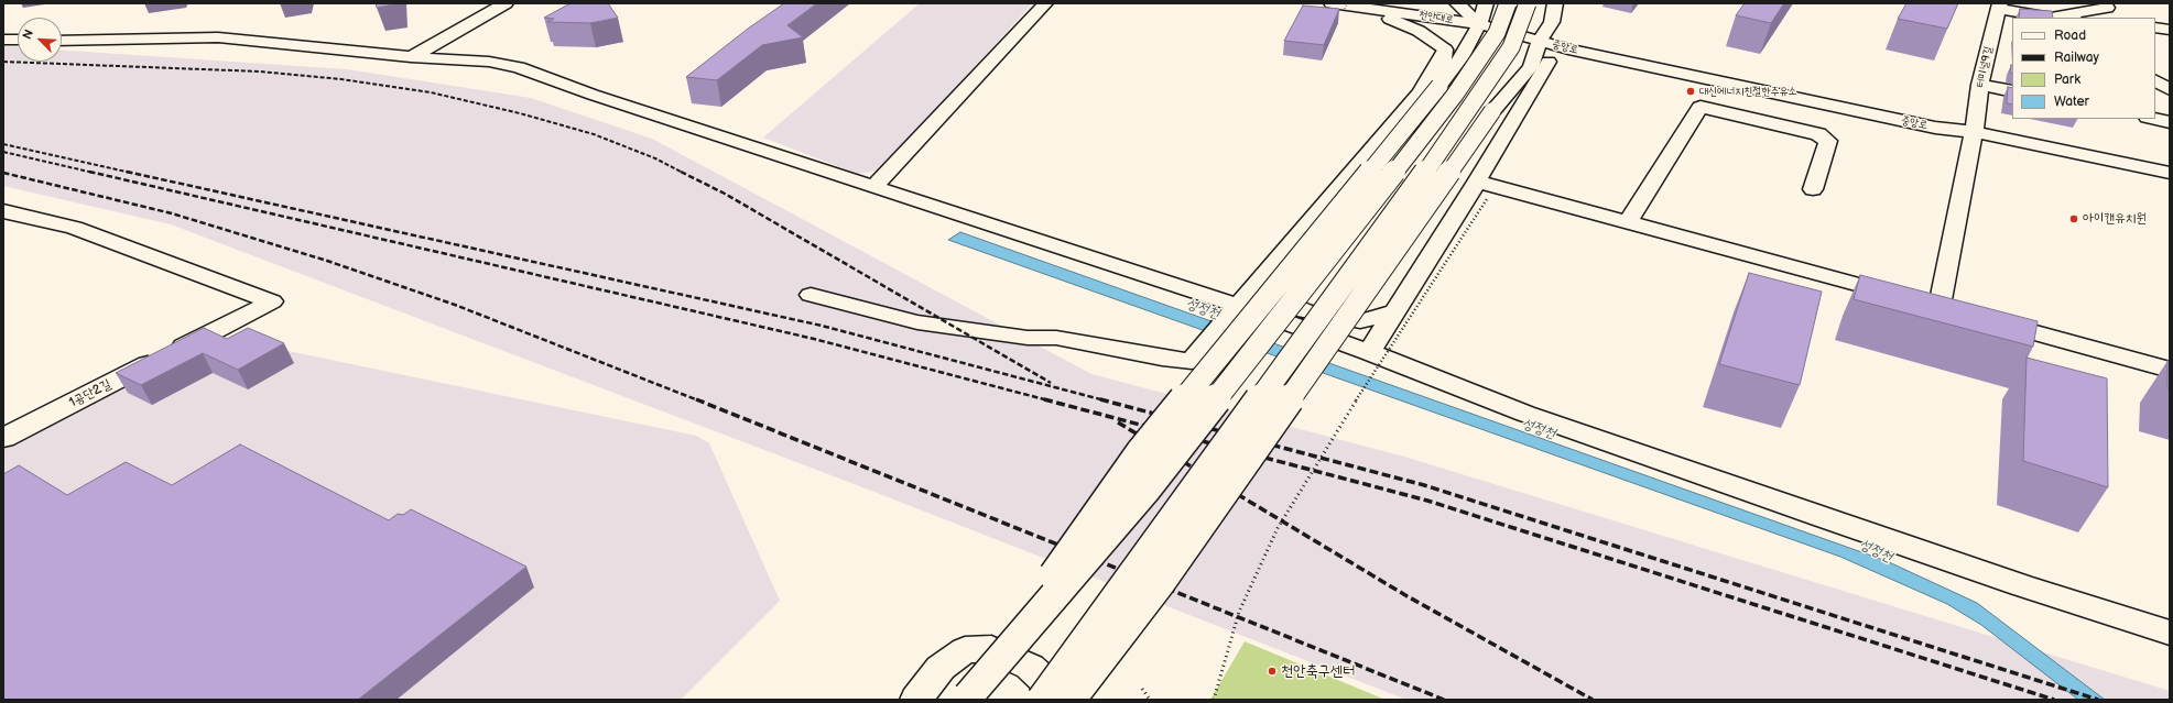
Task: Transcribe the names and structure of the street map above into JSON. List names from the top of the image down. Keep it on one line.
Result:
{"streets":{"street":["천안대로","중앙로","터미널9길","1공단2길"]},"crossings":[["천안대로","중앙로"],["중앙로","터미널9길"]],"water":["성정천"],"places":["대신에너지친절한주유소","아이캔유치원","천안축구센터"],"legend":["Road","Railway","Park","Water"],"north":"top left"}
